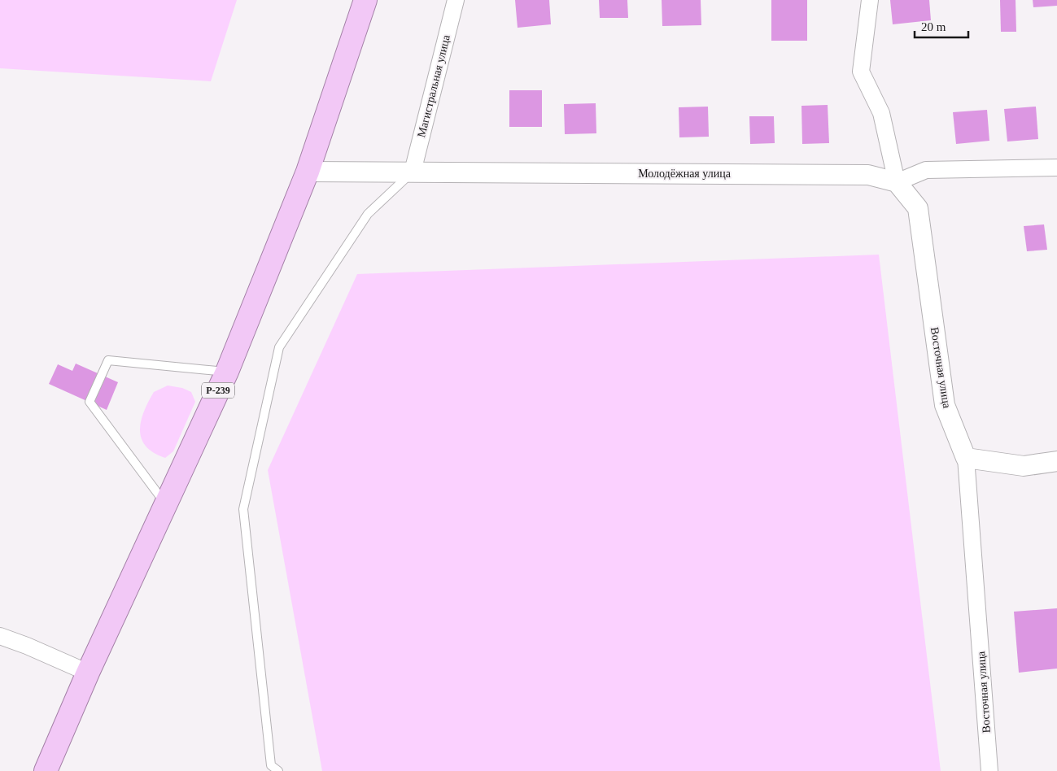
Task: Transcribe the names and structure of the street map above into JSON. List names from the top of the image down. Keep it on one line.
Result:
{"streets":{"highway":["Р-239"],"street":["Магистральная улица","Молодёжная улица","Восточная улица"]},"crossings":[["Магистральная улица","Молодёжная улица"],["Молодёжная улица","Восточная улица"],["Молодёжная улица","Р-239"]],"scale_bar":"20 m"}
